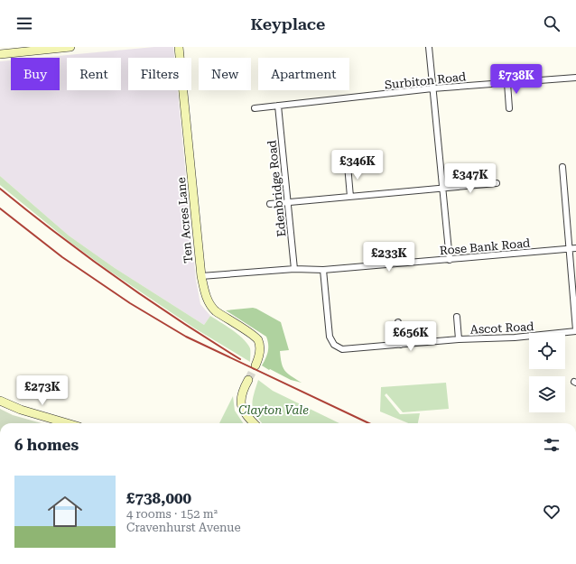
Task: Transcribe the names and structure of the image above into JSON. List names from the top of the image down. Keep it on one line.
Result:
{"streets":{"street":["Surbiton Road","Edenbridge Road","Ten Acres Lane","Rose Bank Road","Ascot Road"]},"crossings":[["Surbiton Road","Edenbridge Road"],["Edenbridge Road","Rose Bank Road"],["Ten Acres Lane","Rose Bank Road"],["Rose Bank Road","Ascot Road"]],"parks":["Clayton Vale"],"page":{"header":"Keyplace","chip":["Buy","Rent","Filters","New","Apartment"],"price":["£738K","£346K","£347K","£233K","£656K","£273K"],"heading":"6 homes","list":[{"name":"£738,000","note":"4 rooms · 152 m² · Cravenhurst Avenue"}]}}
